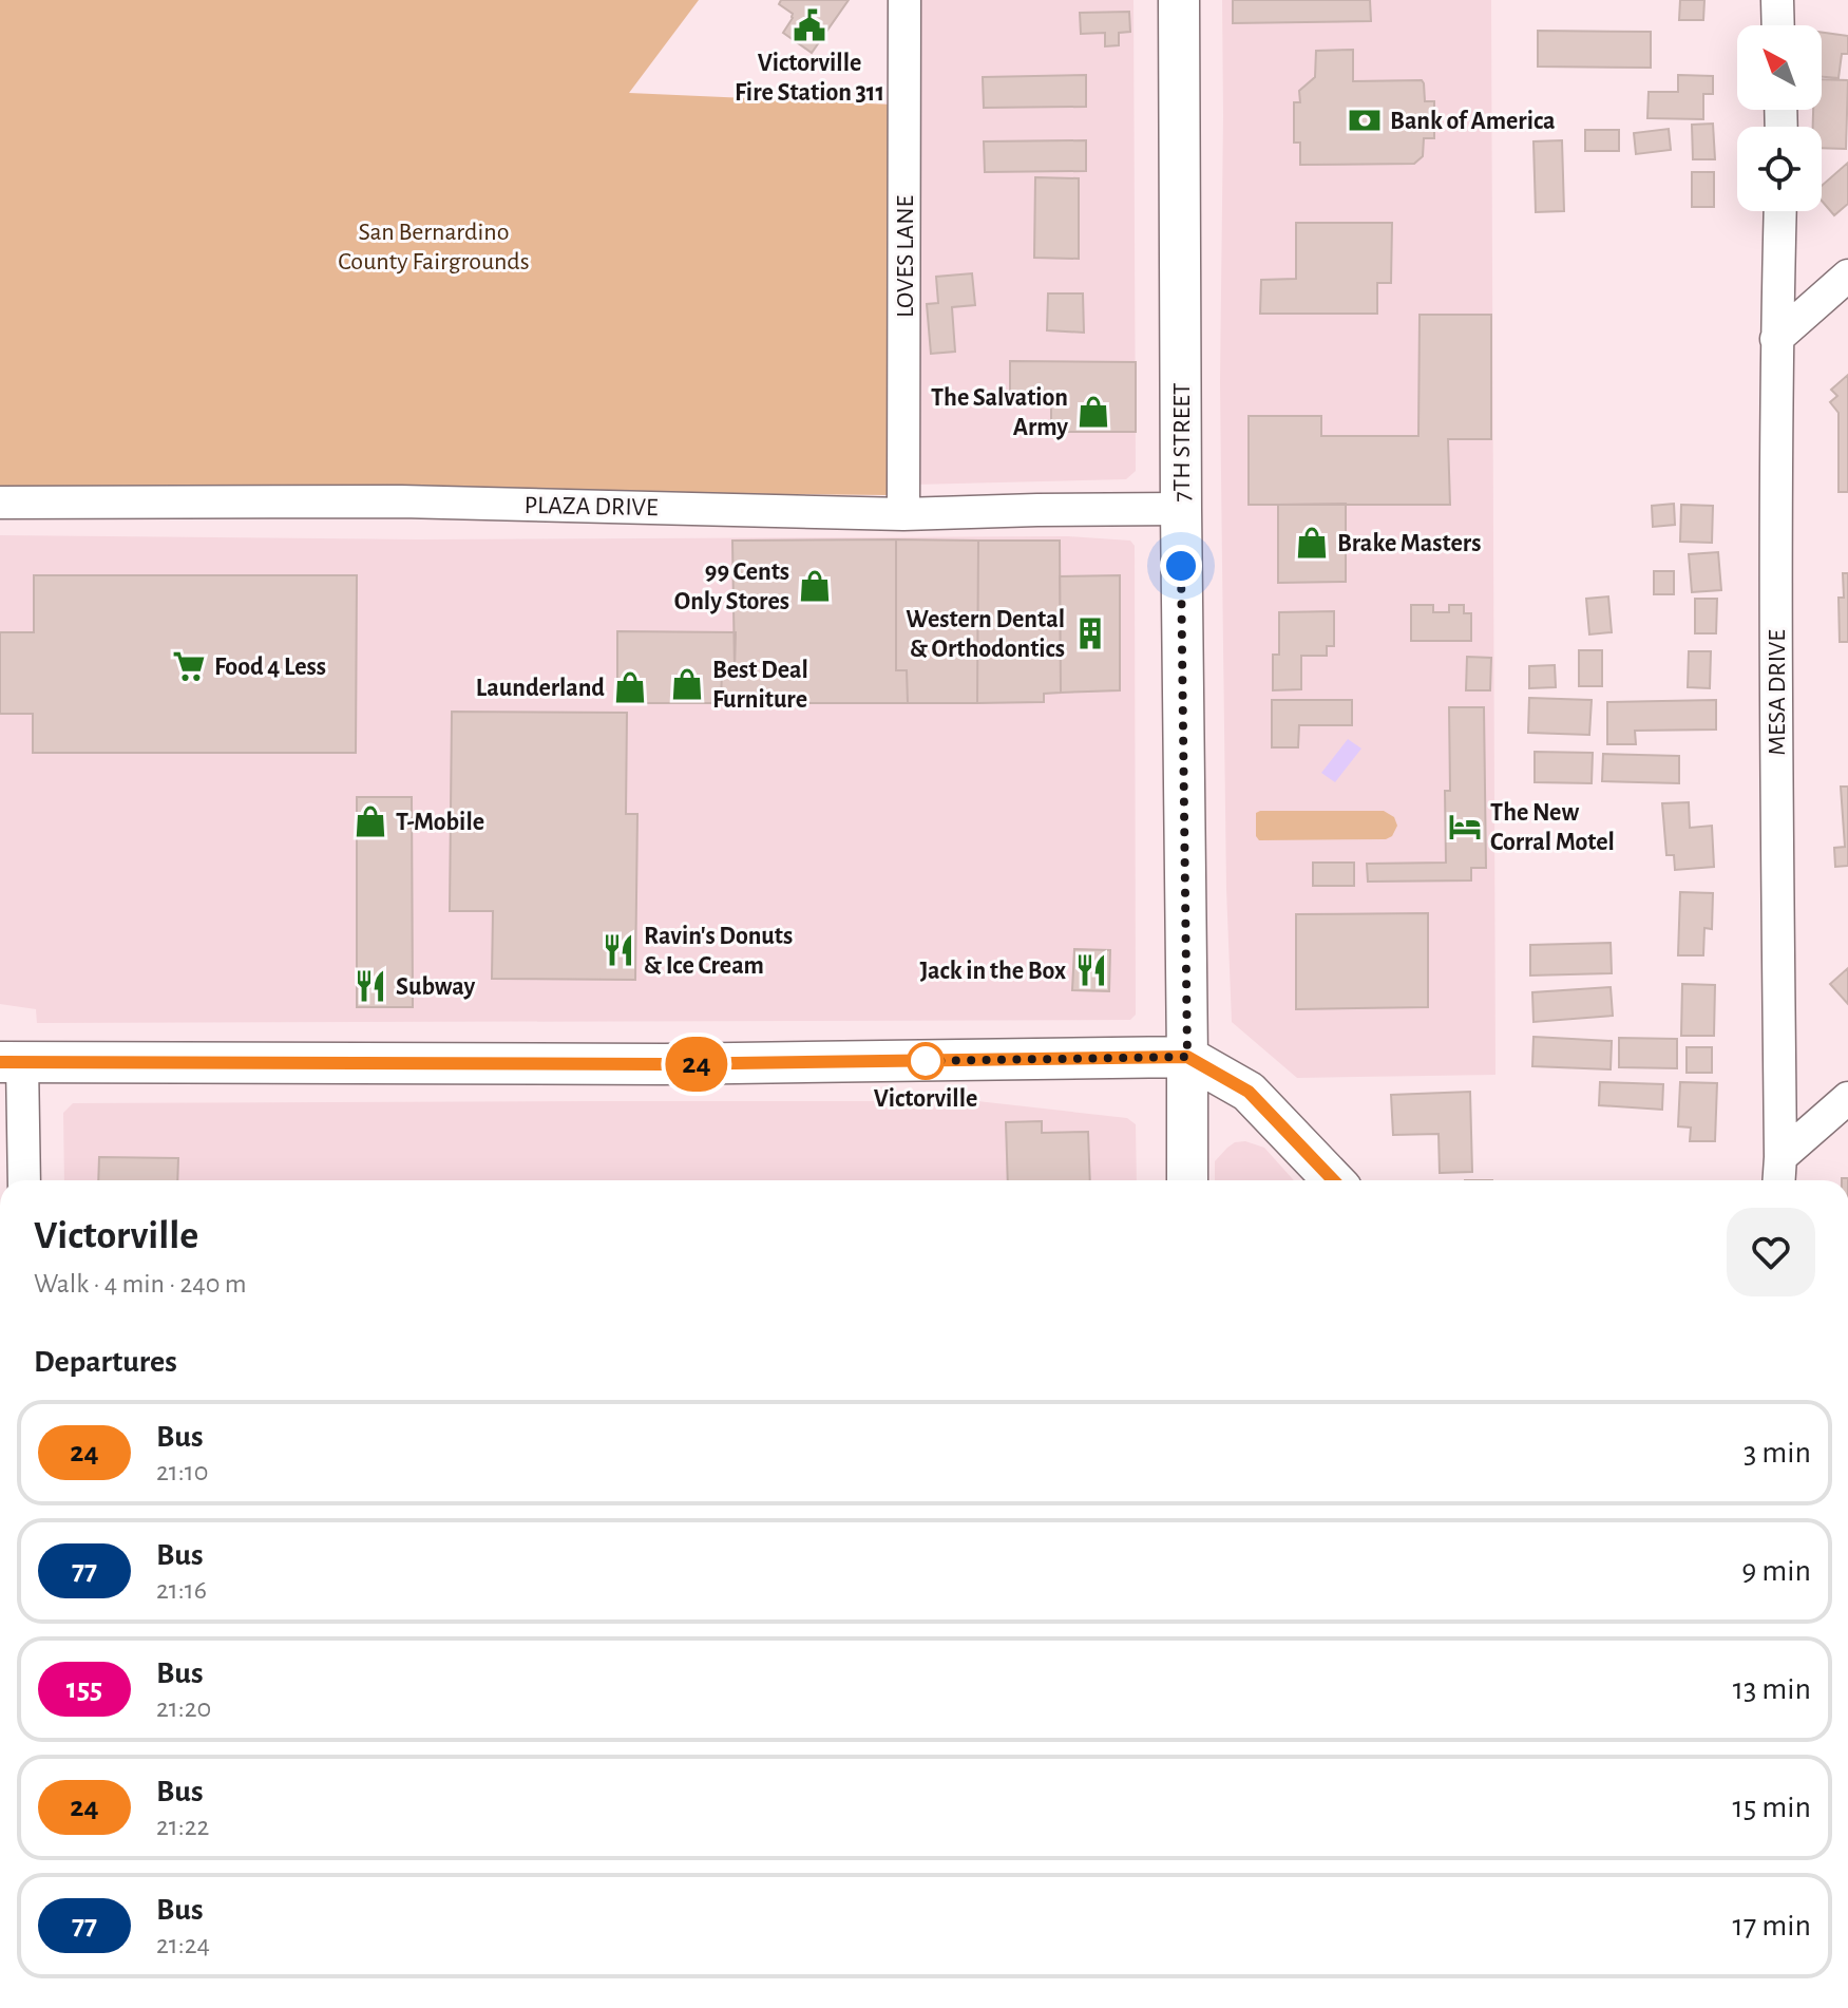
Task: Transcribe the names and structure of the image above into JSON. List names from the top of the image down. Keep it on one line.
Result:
{"streets":{"main road":["7TH STREET"],"street":["LOVES LANE","PLAZA DRIVE","MESA DRIVE"]},"crossings":[["LOVES LANE","PLAZA DRIVE"],["7TH STREET","PLAZA DRIVE"]],"parks":["San Bernardino County Fairgrounds"],"places":{"public building":["Victorville Fire Station 311"],"bank":["Bank of America"],"shop":["The Salvation Army","Brake Masters","99 Cents Only Stores","Best Deal Furniture","Launderland","T-Mobile"],"building":["Western Dental & Orthodontics"],"supermarket":["Food 4 Less"],"hotel":["The New Corral Motel"],"restaurant":["Ravin's Donuts & Ice Cream","Jack in the Box","Subway"],"other":["Victorville"]},"lines":["bus line 24"],"north":"top left","page":{"on_map":"24","heading":[["Victorville","Walk · 4 min · 240 m"],"Departures"],"list":[{"mark":"24","name":"Bus","note":"21:10","value":"3 min"},{"mark":"77","name":"Bus","note":"21:16","value":"9 min"},{"mark":"155","name":"Bus","note":"21:20","value":"13 min"},{"mark":"24","name":"Bus","note":"21:22","value":"15 min"},{"mark":"77","name":"Bus","note":"21:24","value":"17 min"}]}}
